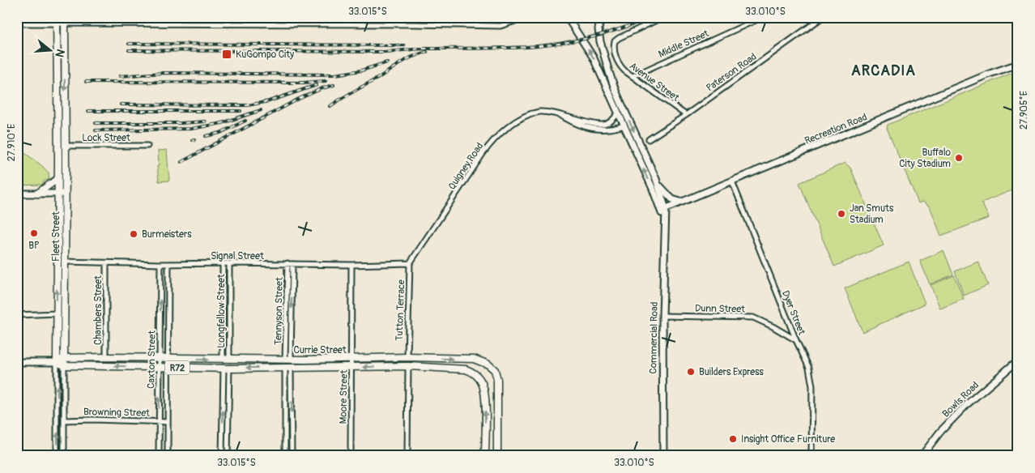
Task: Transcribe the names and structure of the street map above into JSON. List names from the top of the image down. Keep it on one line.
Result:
{"streets":{"main road":["Fleet Street","Currie Street","R72"],"street":["Middle Street","Paterson Road","Avenue Street","Recreation Road","Lock Street","Quigney Road","Signal Street","Dunn Street","Chambers Street","Tutton Terrace","Longfellow Street","Tennyson Street","Dyer Street","Commercial Road","Caxton Street","Moore Street","Bowls Road","Browning Street"]},"crossings":[["Middle Street","Avenue Street"],["Paterson Road","Avenue Street"],["Recreation Road","Dyer Street"],["Recreation Road","Commercial Road"],["Lock Street","Fleet Street"],["Quigney Road","Signal Street"],["Quigney Road","Tutton Terrace"],["Quigney Road","Commercial Road"],["Fleet Street","Signal Street"],["Fleet Street","Currie Street"],["Fleet Street","Browning Street"],["Signal Street","Chambers Street"],["Signal Street","Tutton Terrace"],["Signal Street","Longfellow Street"],["Signal Street","Tennyson Street"],["Signal Street","Caxton Street"],["Signal Street","Moore Street"],["Dunn Street","Dyer Street"],["Dunn Street","Commercial Road"],["Chambers Street","Currie Street"],["Tutton Terrace","Currie Street"],["Longfellow Street","Currie Street"],["Tennyson Street","Currie Street"],["Currie Street","Caxton Street"],["Currie Street","Moore Street"],["Caxton Street","Browning Street"]],"districts":["ARCADIA"],"places":{"transit":["KuGompo City"],"other":["Buffalo City Stadium","Jan Smuts Stadium","BP","Burmeisters","Builders Express","Insight Office Furniture"]},"north":"right","coordinates":["33.015°S","33.010°S","27.905°E","27.910°E"]}
